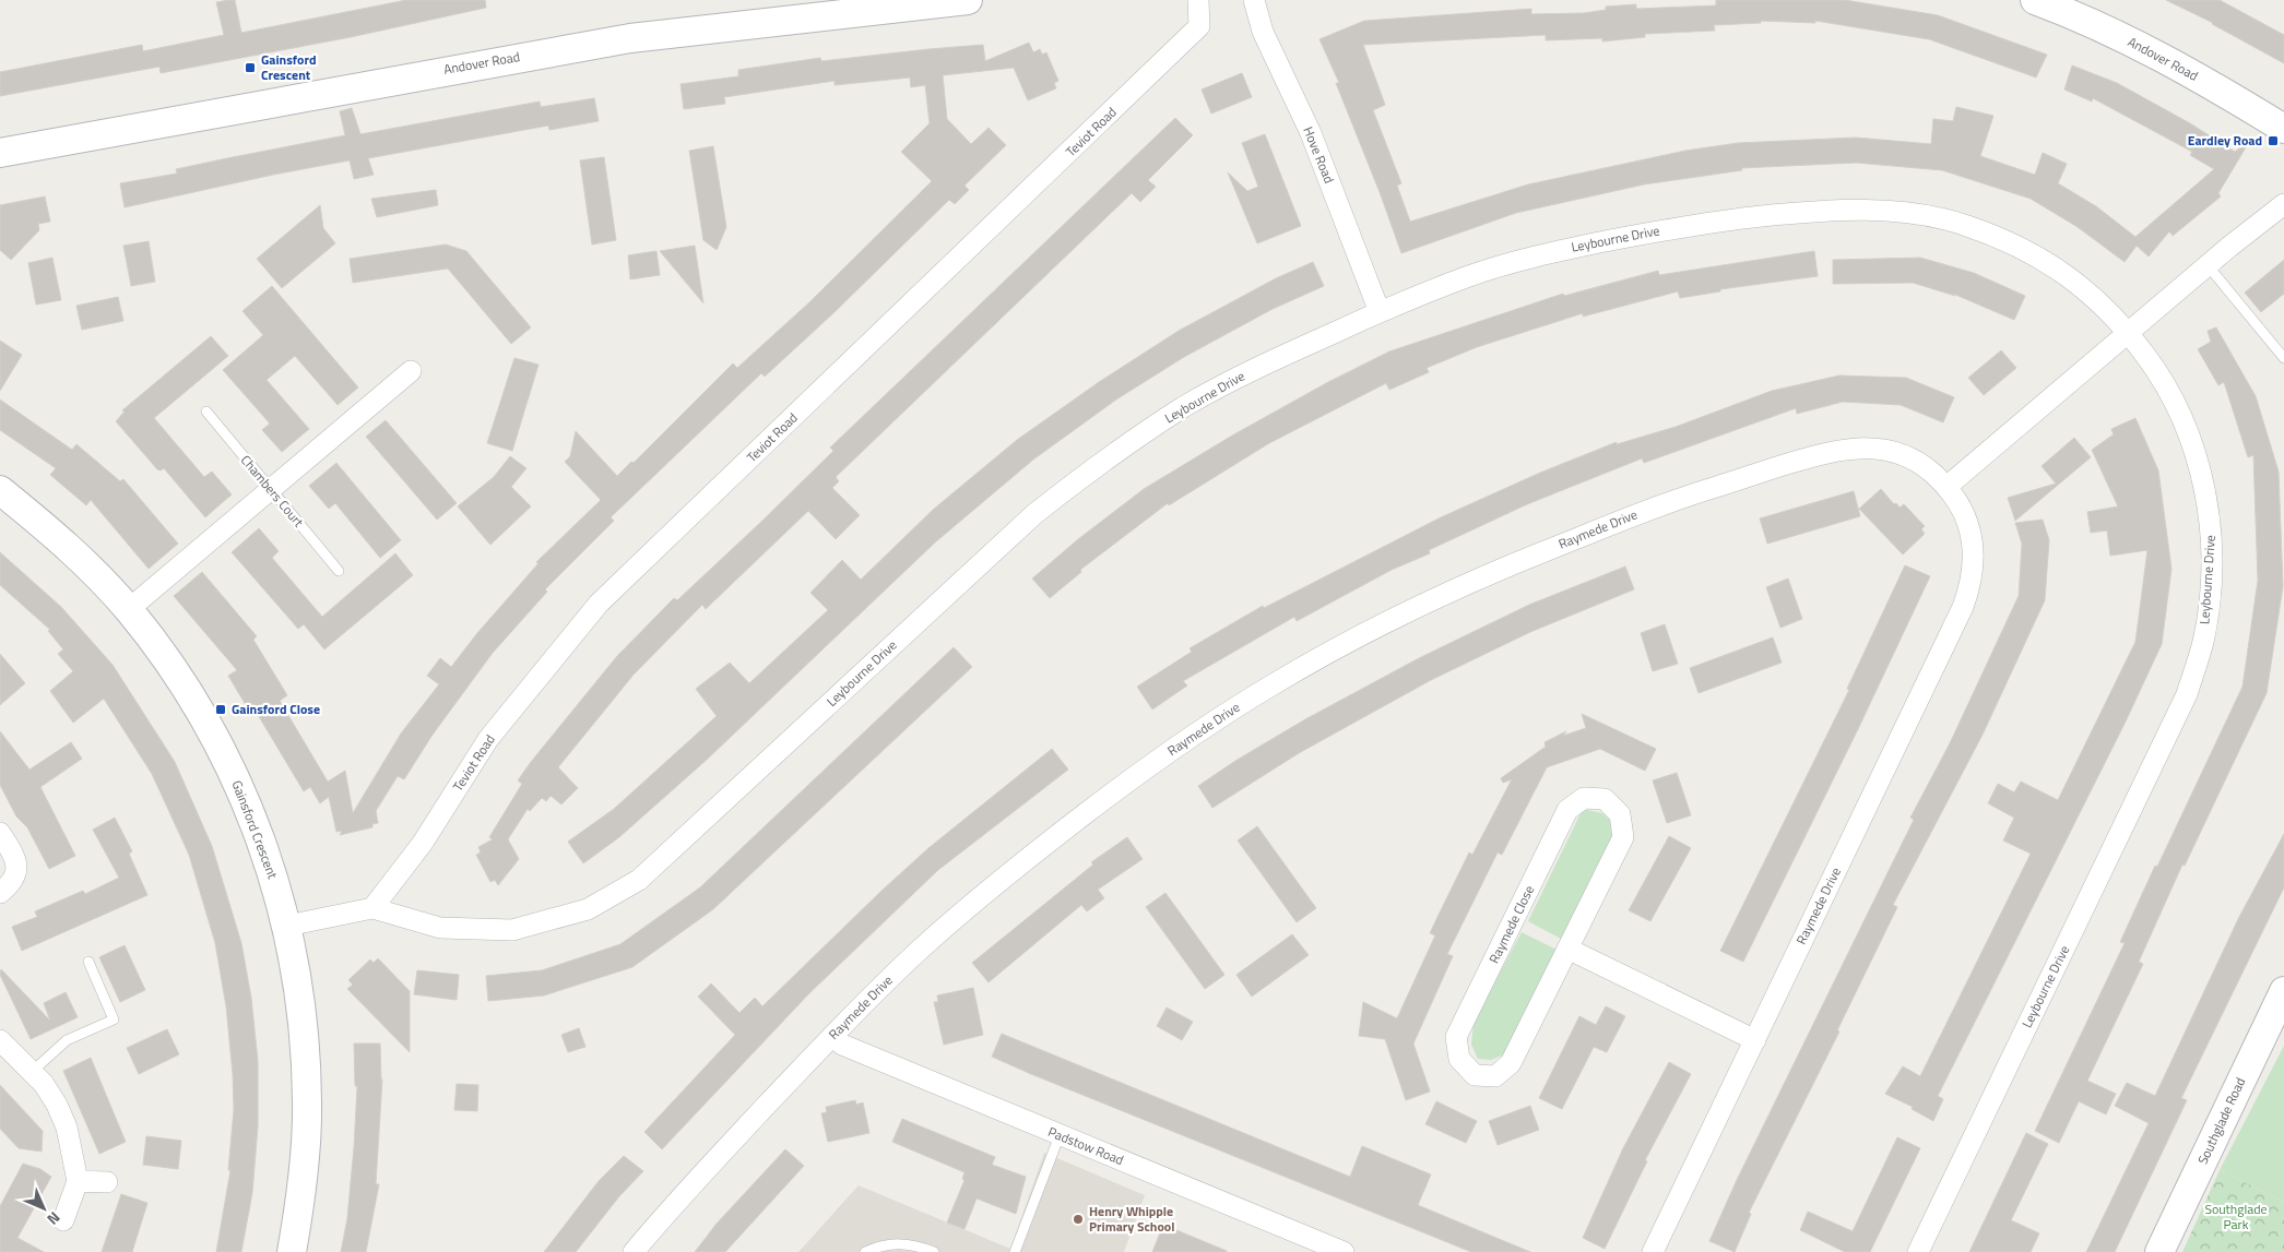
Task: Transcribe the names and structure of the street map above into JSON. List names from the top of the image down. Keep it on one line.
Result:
{"streets":{"street":["Andover Road","Teviot Road","Hove Road","Leybourne Drive","Raymede Drive","Gainsford Crescent","Raymede Close","Southglade Road","Padstow Road"],"lane":["Chambers Court"]},"crossings":[["Teviot Road","Leybourne Drive"],["Hove Road","Leybourne Drive"],["Leybourne Drive","Gainsford Crescent"],["Raymede Drive","Padstow Road"]],"parks":["Southglade Park"],"places":{"transit":["Gainsford Crescent","Eardley Road","Gainsford Close"],"other":["Henry Whipple Primary School"]},"north":"bottom right"}
